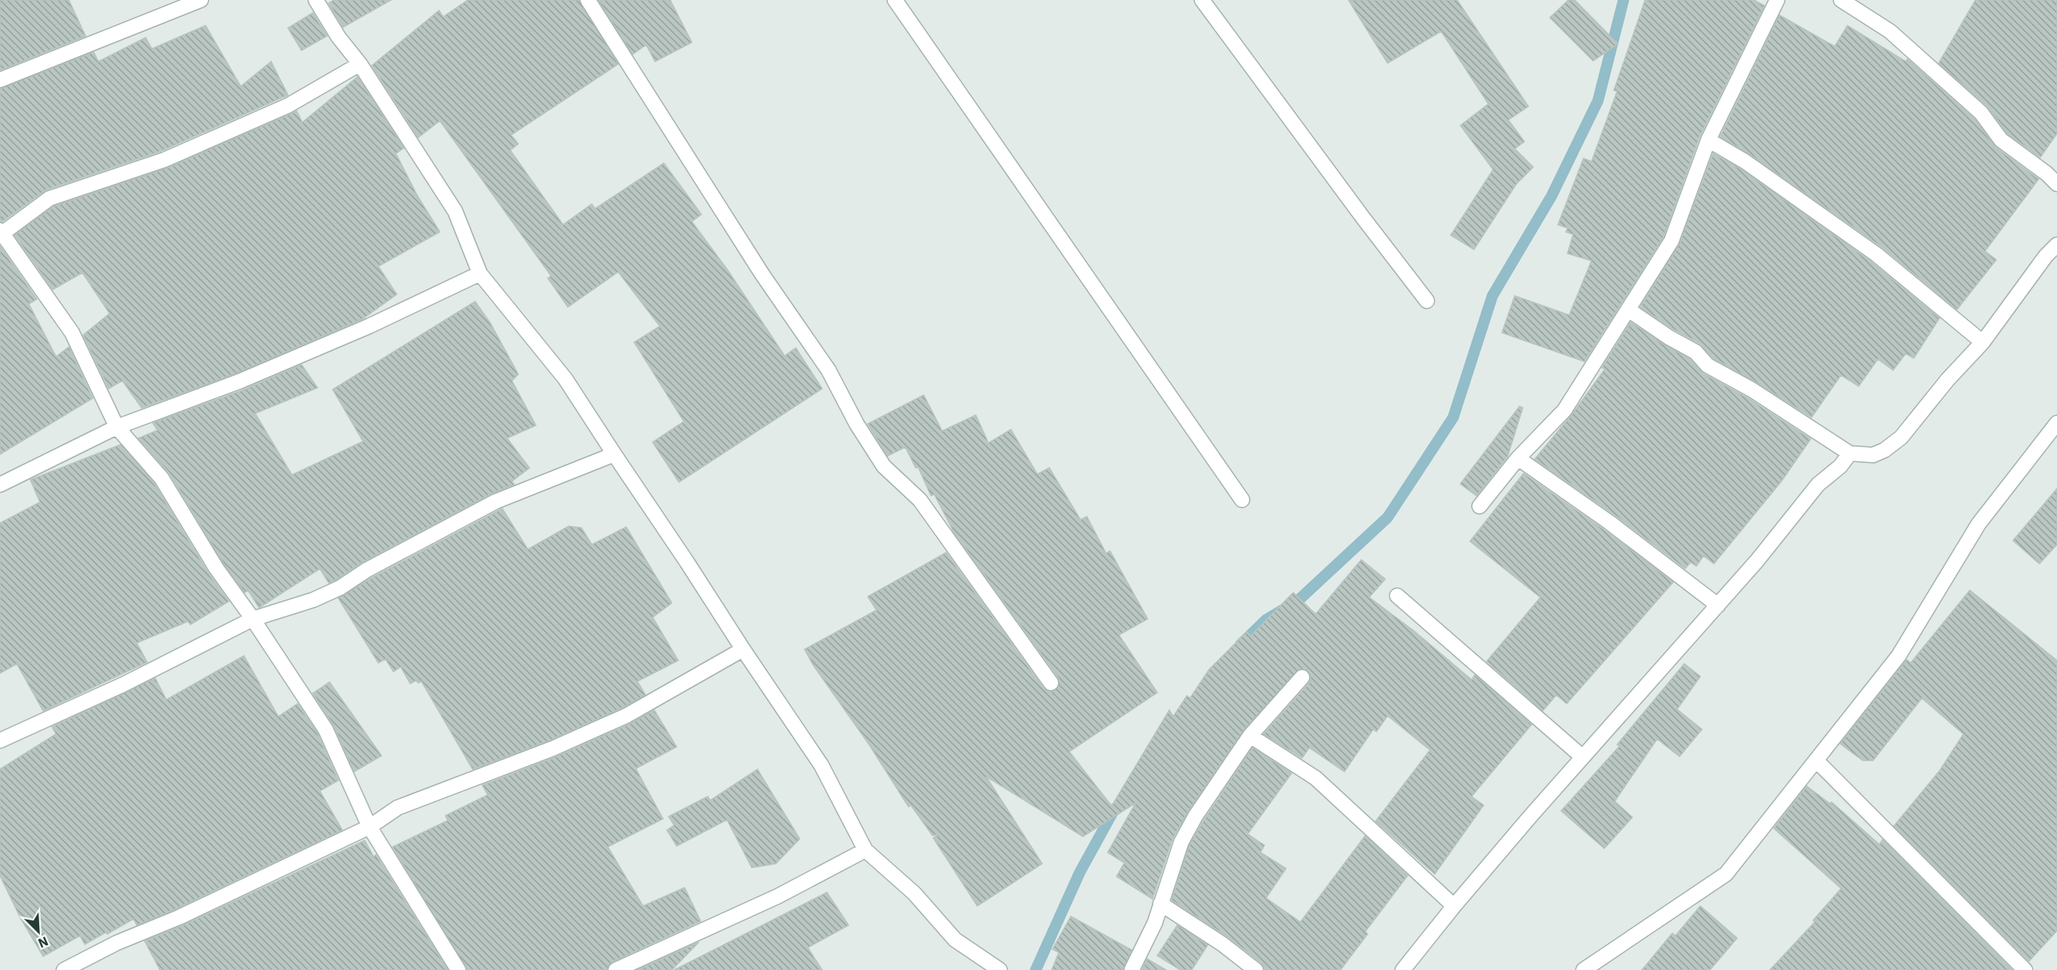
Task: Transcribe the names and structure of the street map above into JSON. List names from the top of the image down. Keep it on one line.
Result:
{"north":"bottom right"}
